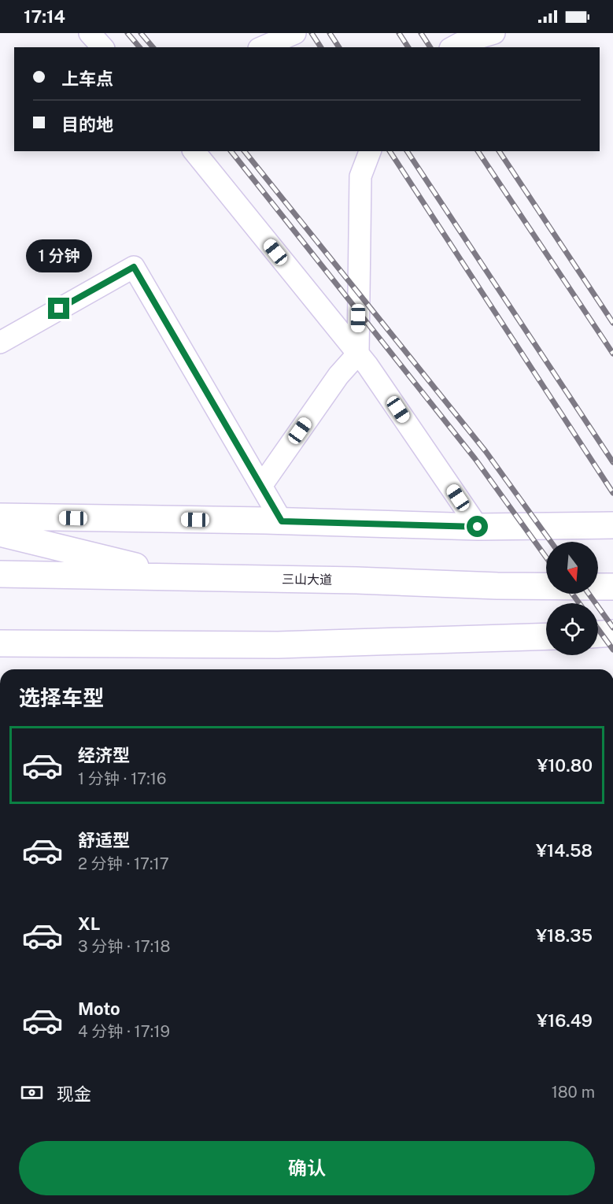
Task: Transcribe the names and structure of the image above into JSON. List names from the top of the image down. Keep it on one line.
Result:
{"streets":{"main road":["三山大道"]},"north":"bottom","page":{"status":"17:14","banner":["上车点","目的地"],"bubble":"1 分钟","heading":"选择车型","list":[{"name":"经济型","note":"1 分钟 · 17:16","value":"¥10.80"},{"name":"舒适型","note":"2 分钟 · 17:17","value":"¥14.58"},{"name":"XL","note":"3 分钟 · 17:18","value":"¥18.35"},{"name":"Moto","note":"4 分钟 · 17:19","value":"¥16.49"}],"pay":["现金","180 m"],"buttons":"确认"}}
